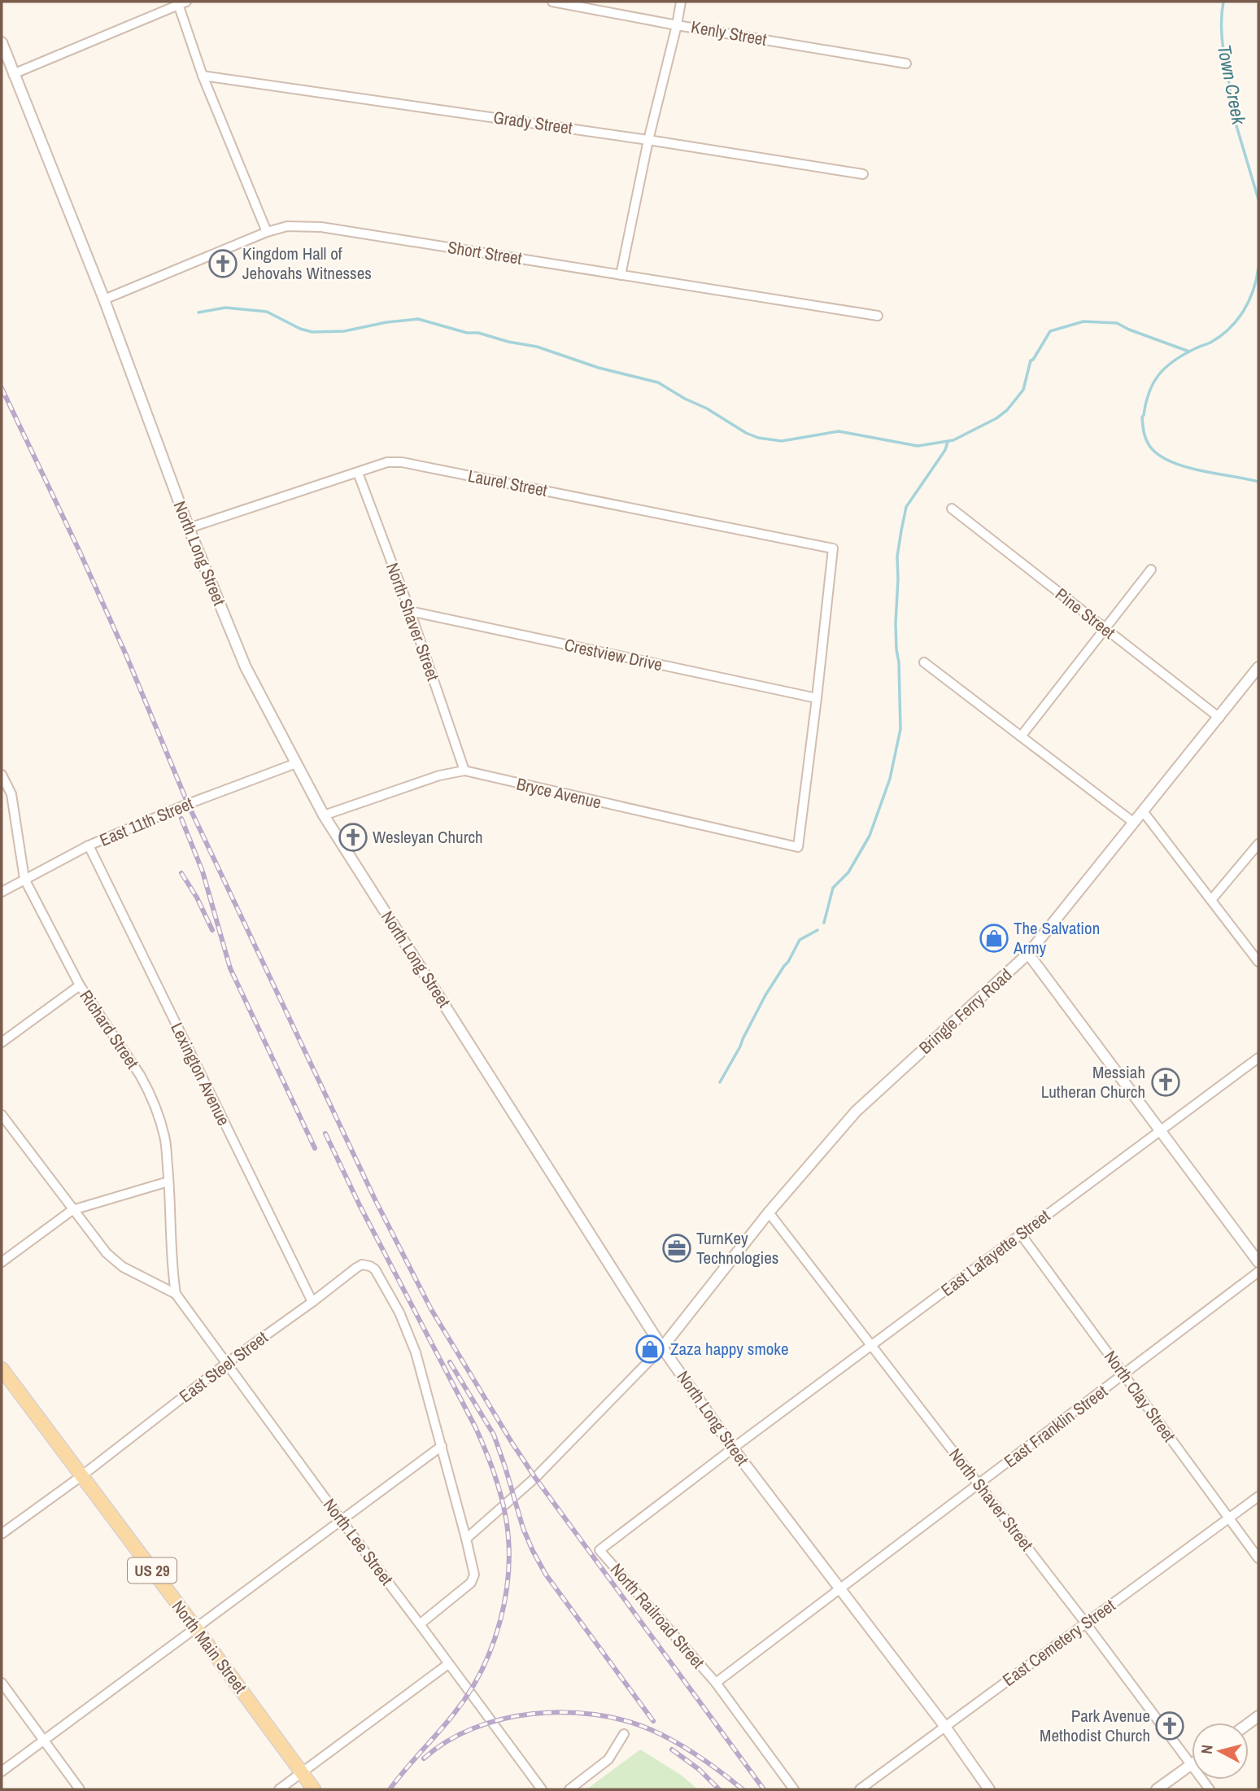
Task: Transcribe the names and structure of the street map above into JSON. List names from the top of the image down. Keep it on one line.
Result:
{"streets":{"main road":["US 29","North Main Street"],"street":["Kenly Street","Grady Street","Short Street","Laurel Street","North Long Street","Pine Street","North Shaver Street","Crestview Drive","Bryce Avenue","East 11th Street","Bringle Ferry Road","Richard Street","Lexington Avenue","East Lafayette Street","East Steel Street","North Clay Street","East Franklin Street","North Lee Street","North Railroad Street","East Cemetery Street"]},"crossings":[["Short Street","North Long Street"],["Laurel Street","North Long Street"],["Laurel Street","North Shaver Street"],["Laurel Street","Crestview Drive"],["Laurel Street","Bryce Avenue"],["North Long Street","Bryce Avenue"],["North Long Street","East 11th Street"],["North Long Street","Bringle Ferry Road"],["North Long Street","East Lafayette Street"],["North Long Street","East Franklin Street"],["North Long Street","North Railroad Street"],["North Long Street","East Cemetery Street"],["Pine Street","Bringle Ferry Road"],["North Shaver Street","Crestview Drive"],["North Shaver Street","Bryce Avenue"],["North Shaver Street","Bringle Ferry Road"],["North Shaver Street","East Lafayette Street"],["North Shaver Street","East Franklin Street"],["North Shaver Street","East Cemetery Street"],["Crestview Drive","Bryce Avenue"],["East 11th Street","Richard Street"],["East 11th Street","Lexington Avenue"],["Richard Street","North Lee Street"],["Lexington Avenue","East Steel Street"],["East Lafayette Street","North Clay Street"],["East Lafayette Street","North Railroad Street"],["East Steel Street","North Lee Street"],["East Steel Street","North Main Street"],["North Clay Street","East Franklin Street"],["North Clay Street","East Cemetery Street"],["East Franklin Street","North Railroad Street"]],"water":["Town Creek"],"places":{"church":["Kingdom Hall of Jehovahs Witnesses","Wesleyan Church","Messiah Lutheran Church","Park Avenue Methodist Church"],"shop":["The Salvation Army","Zaza happy smoke"],"office":["TurnKey Technologies"]},"north":"left"}
